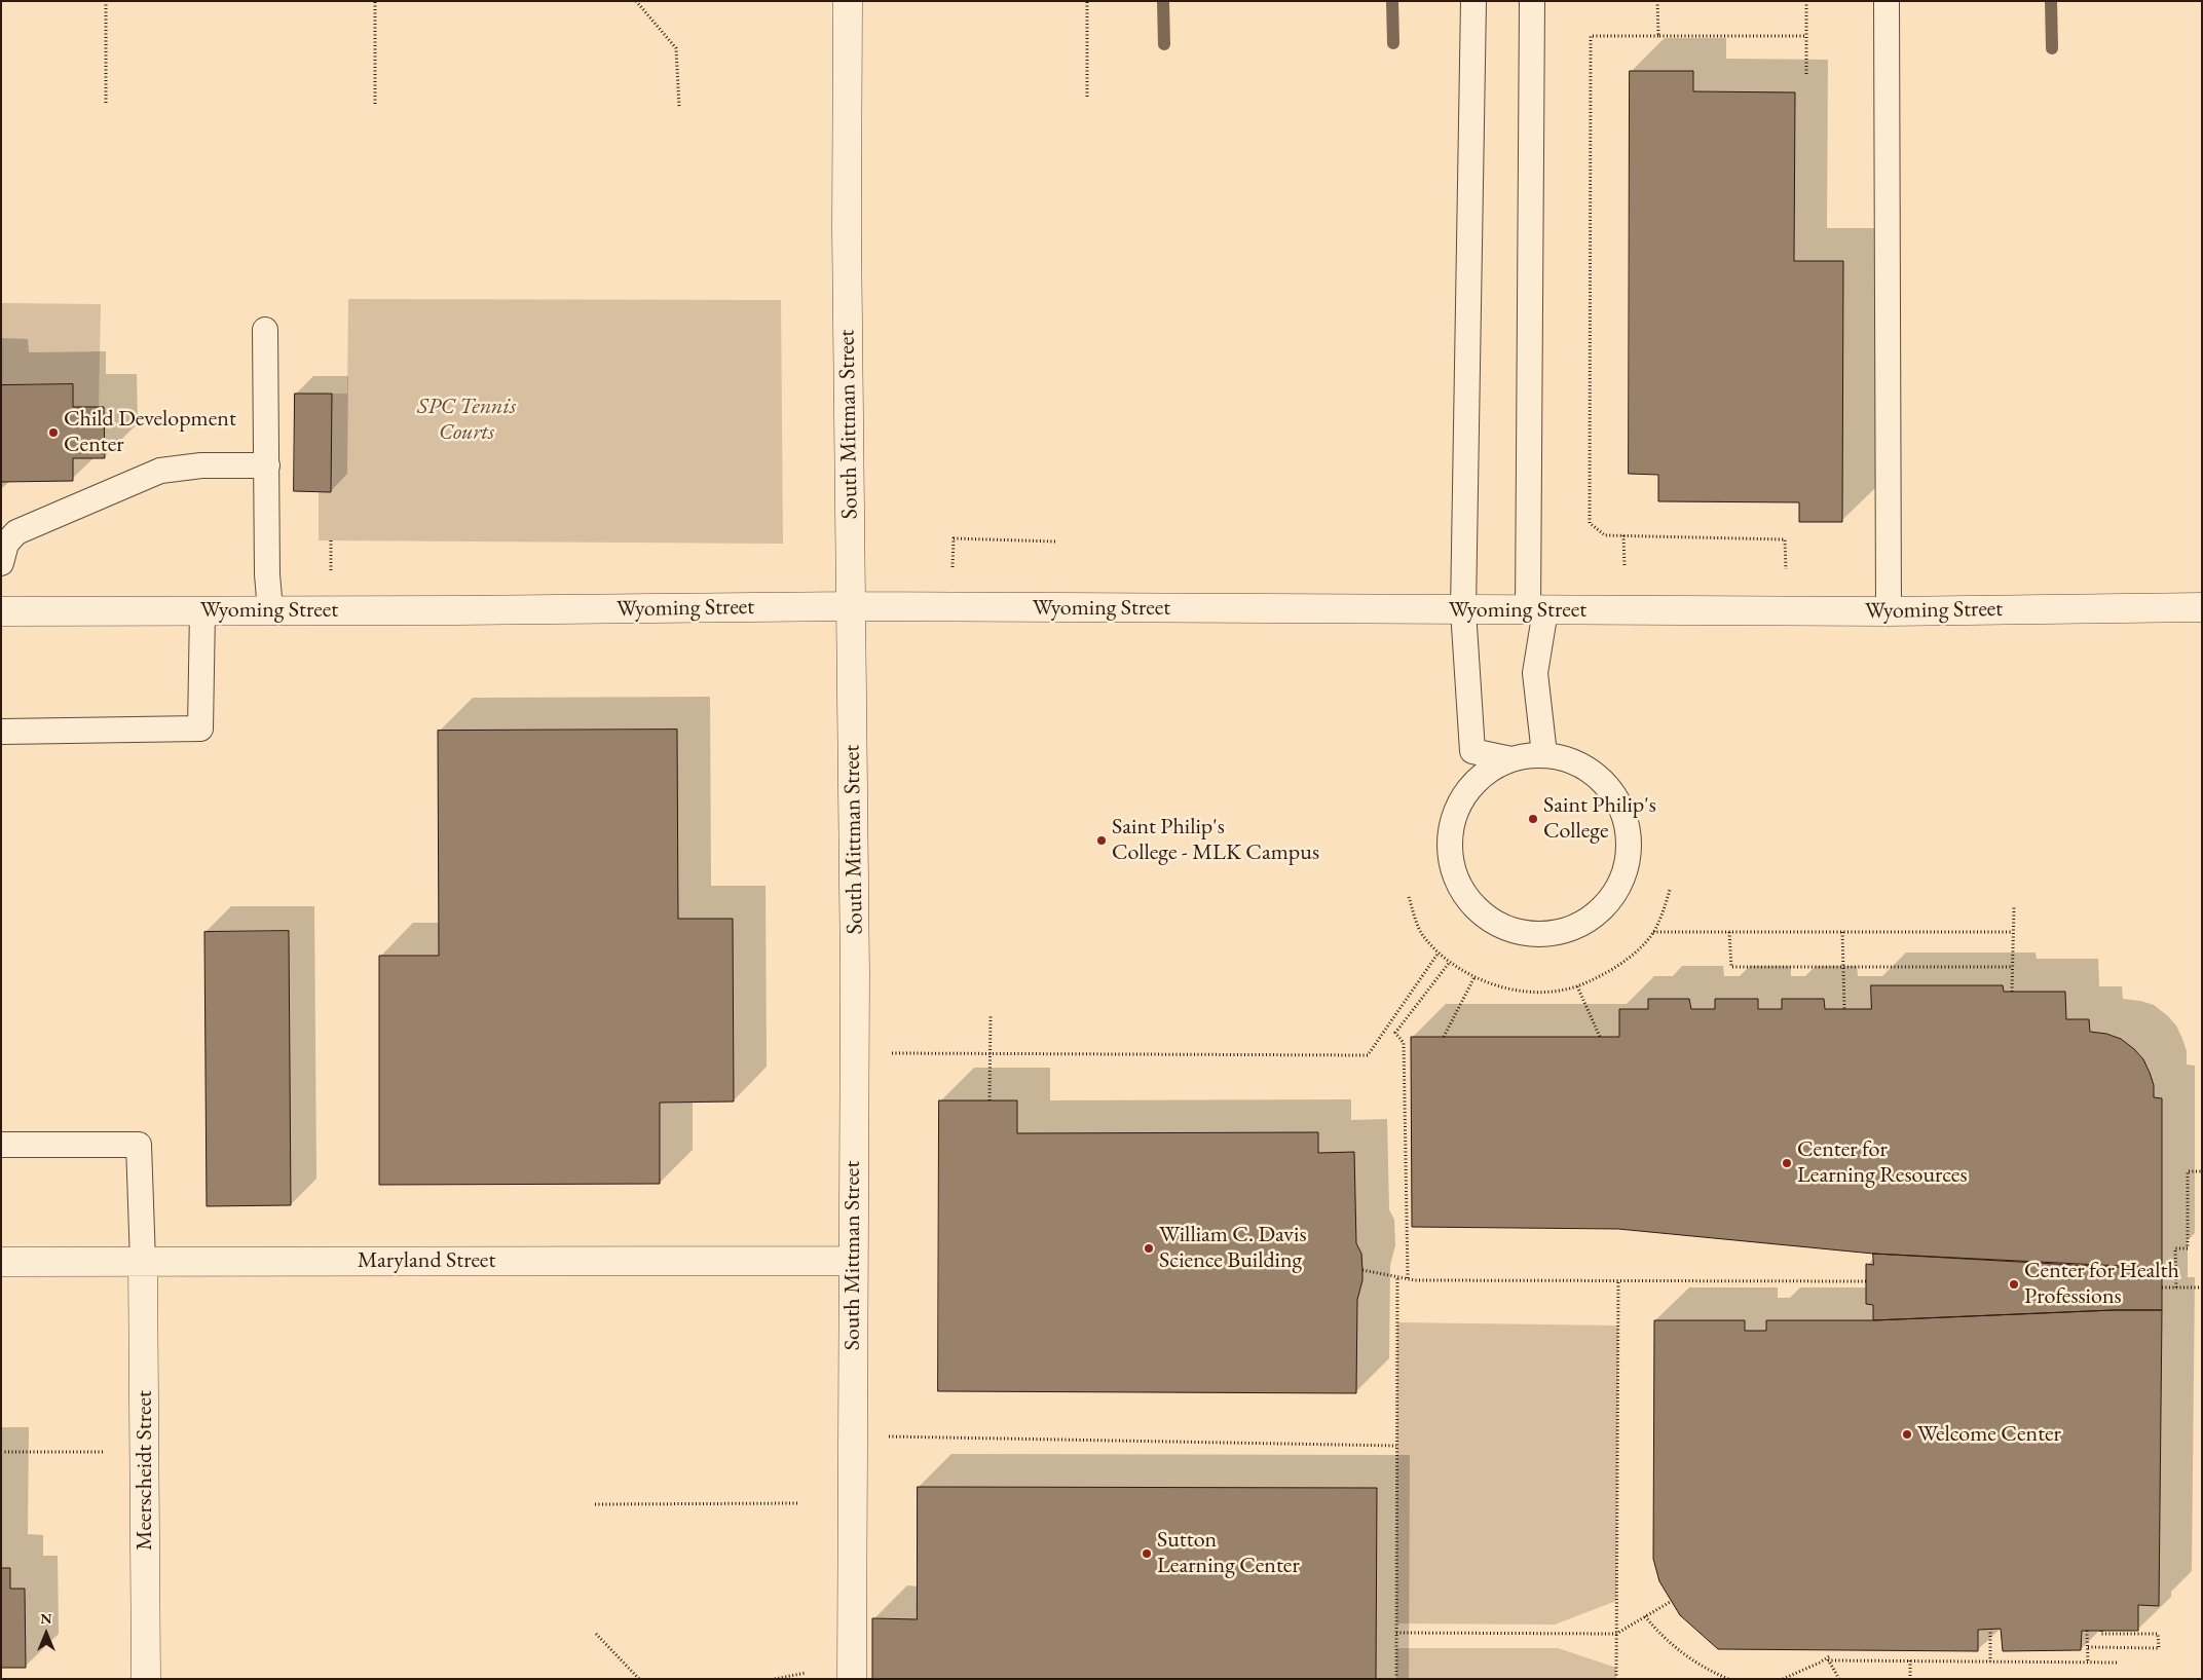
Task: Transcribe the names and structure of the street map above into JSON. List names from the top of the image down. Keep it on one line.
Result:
{"streets":{"street":["South Mittman Street","Wyoming Street","Maryland Street","Meerscheidt Street"]},"crossings":[["South Mittman Street","Wyoming Street"],["South Mittman Street","Maryland Street"],["Maryland Street","Meerscheidt Street"]],"parks":["SPC Tennis Courts"],"places":["Child Development Center","Saint Philip's College","Saint Philip's College - MLK Campus","Center for Learning Resources","William C. Davis Science Building","Center for Health Professions","Welcome Center","Sutton Learning Center"],"north":"top"}
